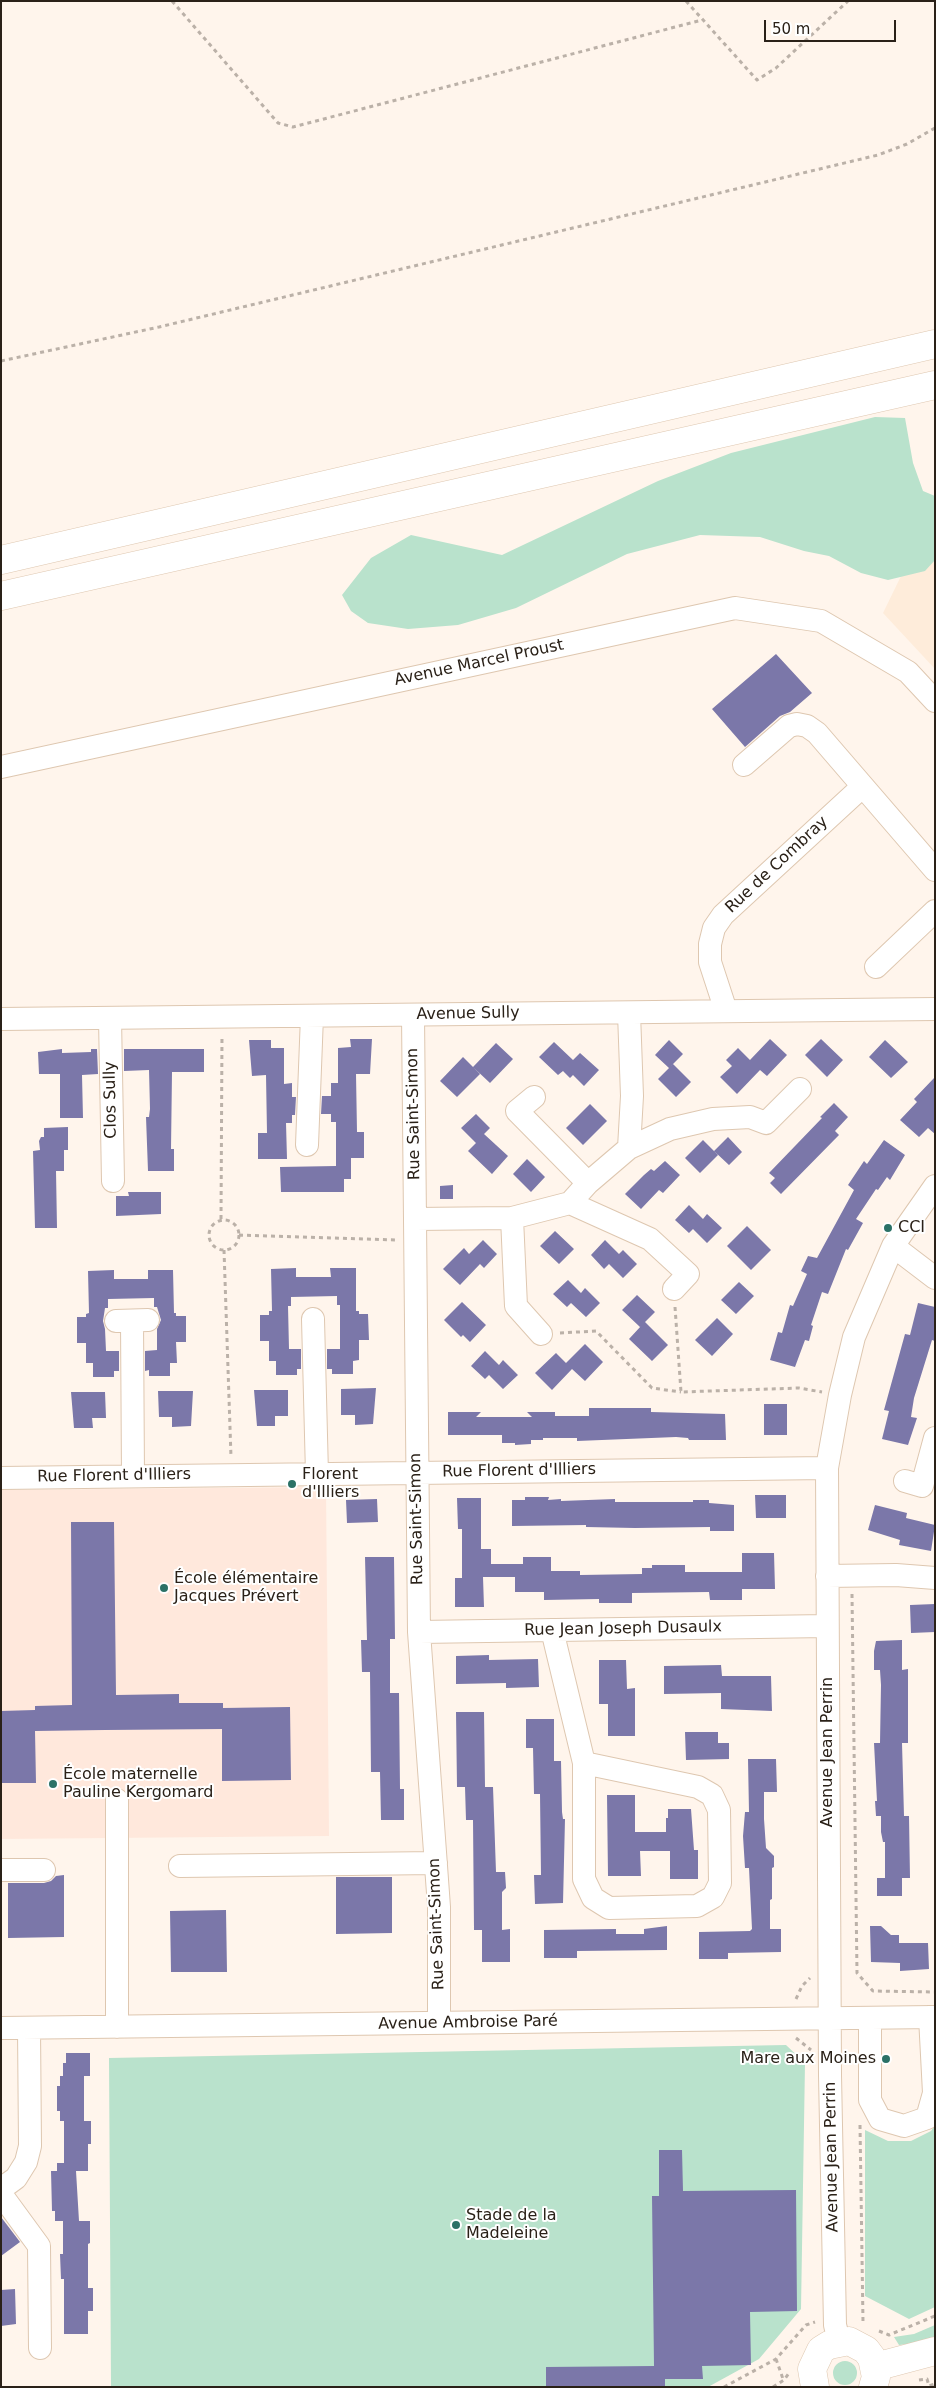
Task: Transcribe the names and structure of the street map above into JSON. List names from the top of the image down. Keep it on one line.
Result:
{"streets":{"street":["Avenue Marcel Proust","Rue de Combray","Avenue Sully","Clos Sully","Rue Saint-Simon","Rue Florent d'Illiers","Rue Jean Joseph Dusaulx","Avenue Jean Perrin","Avenue Ambroise Paré"]},"crossings":[["Rue de Combray","Avenue Sully"],["Avenue Sully","Clos Sully"],["Avenue Sully","Rue Saint-Simon"],["Rue Saint-Simon","Rue Florent d'Illiers"],["Rue Saint-Simon","Rue Jean Joseph Dusaulx"],["Rue Saint-Simon","Avenue Ambroise Paré"],["Rue Florent d'Illiers","Avenue Jean Perrin"],["Rue Jean Joseph Dusaulx","Avenue Jean Perrin"],["Avenue Jean Perrin","Avenue Ambroise Paré"]],"places":["CCI","Florent d'Illiers","École élémentaire Jacques Prévert","École maternelle Pauline Kergomard","Mare aux Moines","Stade de la Madeleine"],"scale_bar":"50 m"}
